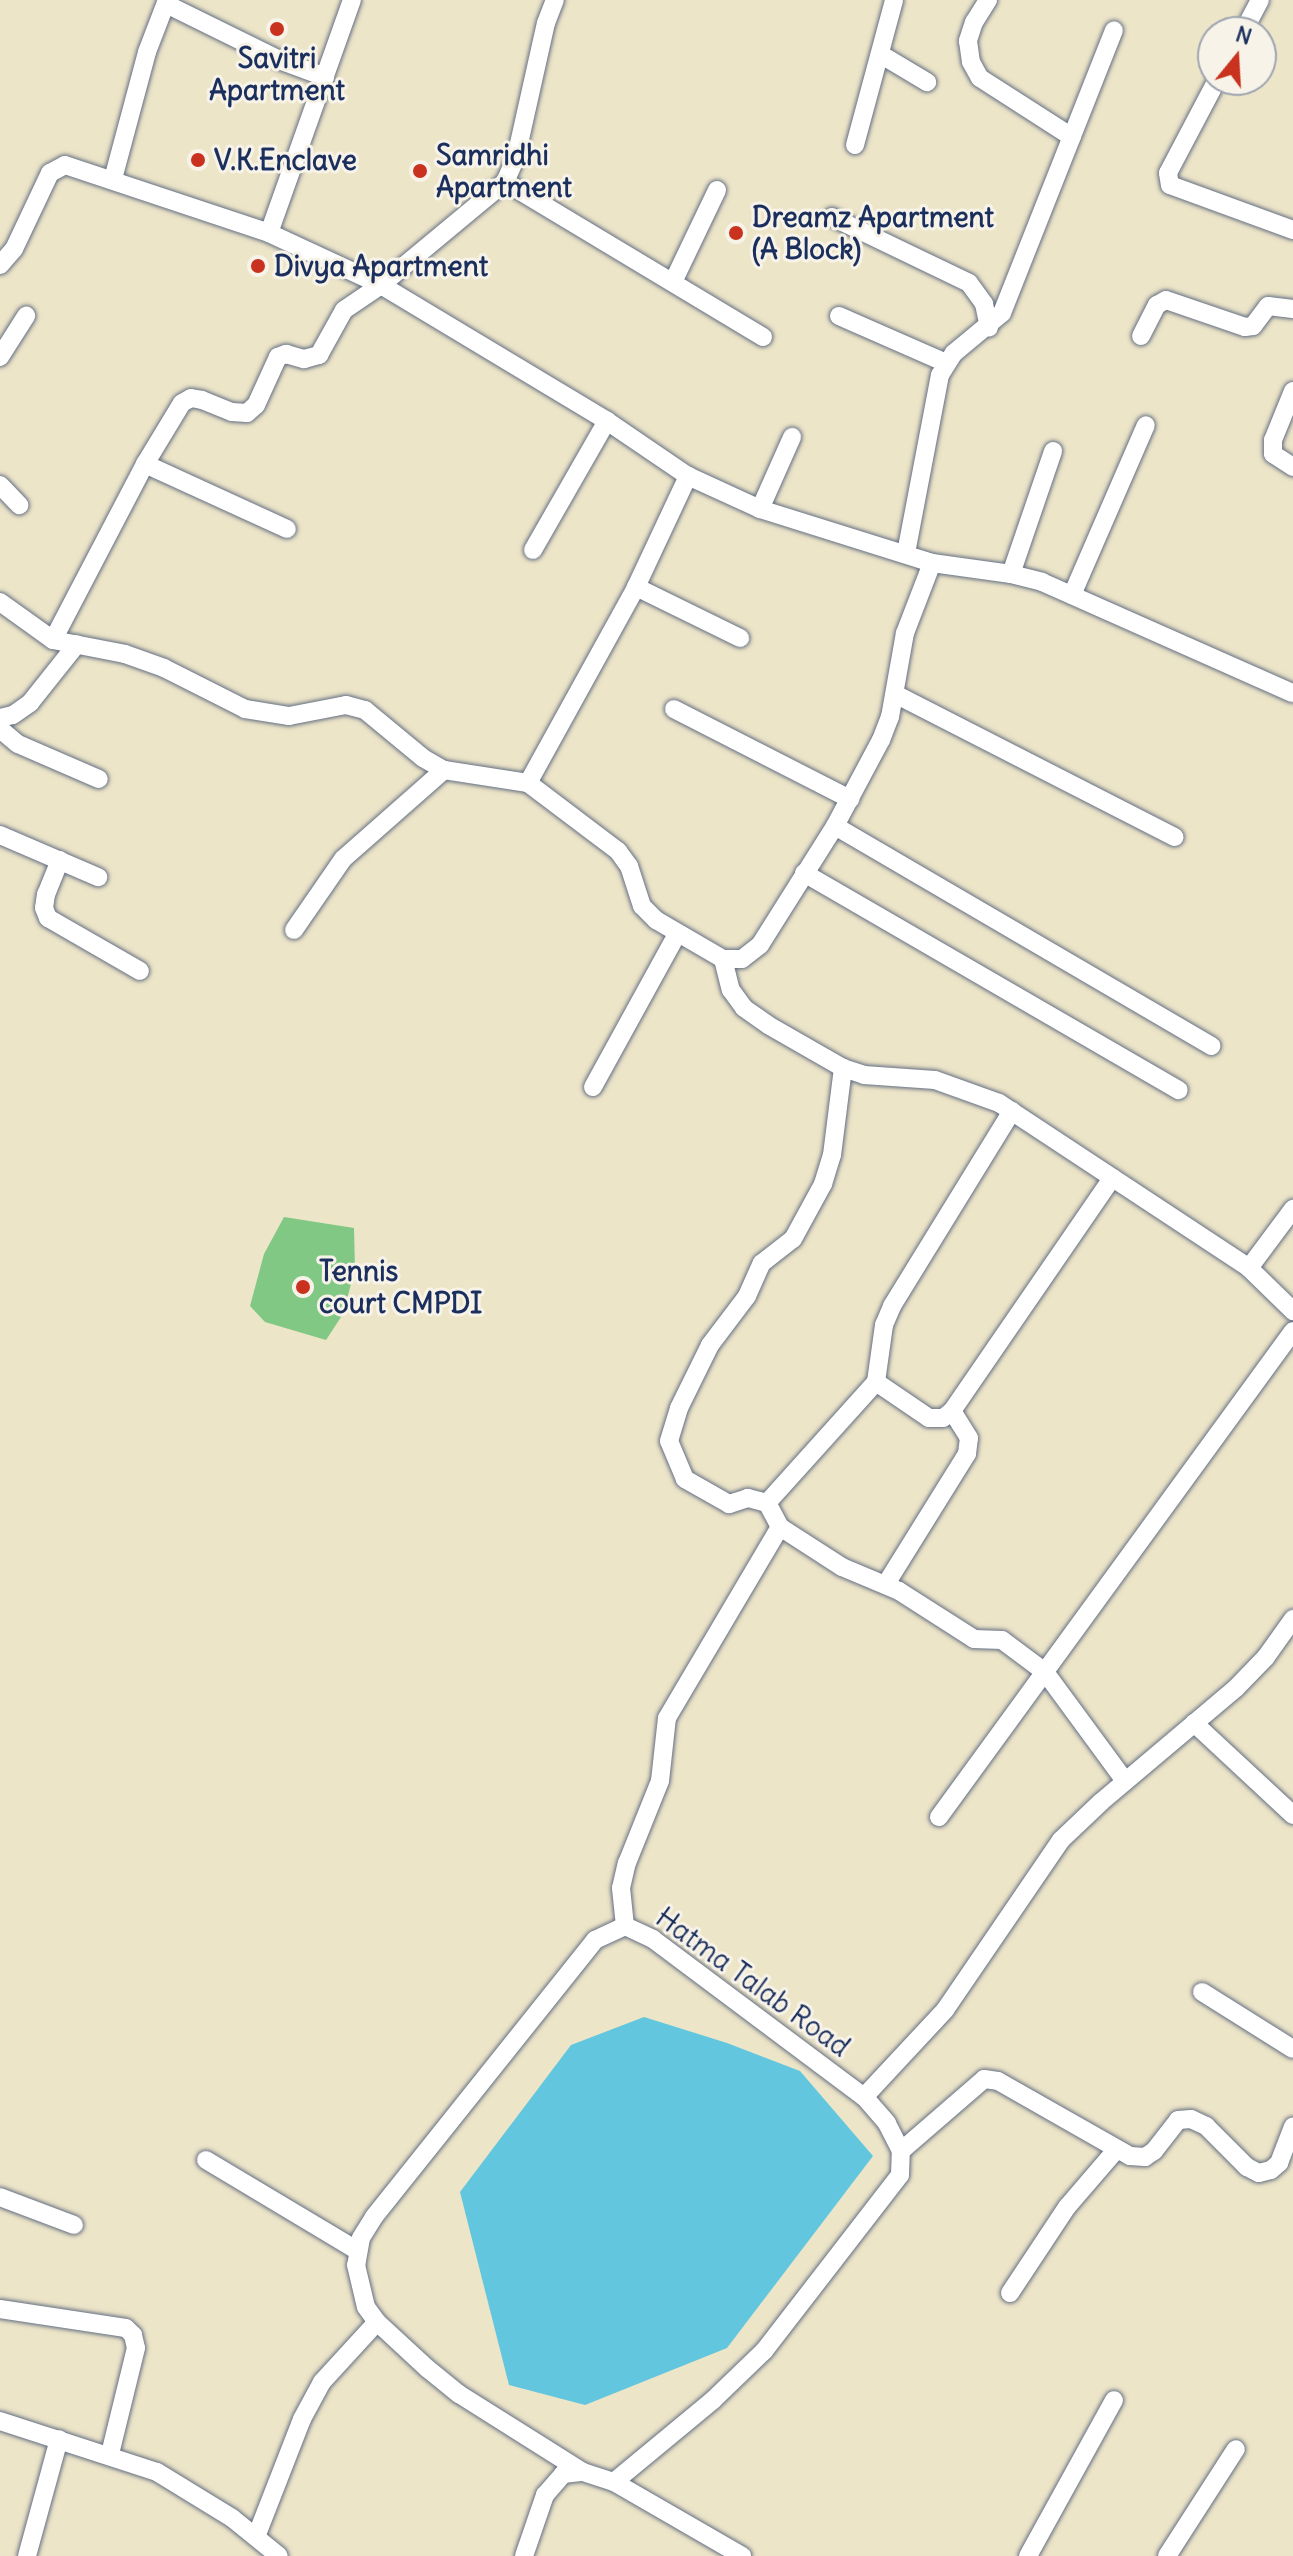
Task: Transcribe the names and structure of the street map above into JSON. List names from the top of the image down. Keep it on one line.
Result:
{"streets":{"street":["Hatma Talab Road"]},"places":["Savitri Apartment","V.K.Enclave","Samridhi Apartment","Dreamz Apartment (A Block)","Divya Apartment","Tennis court CMPDI"],"north":"top"}
